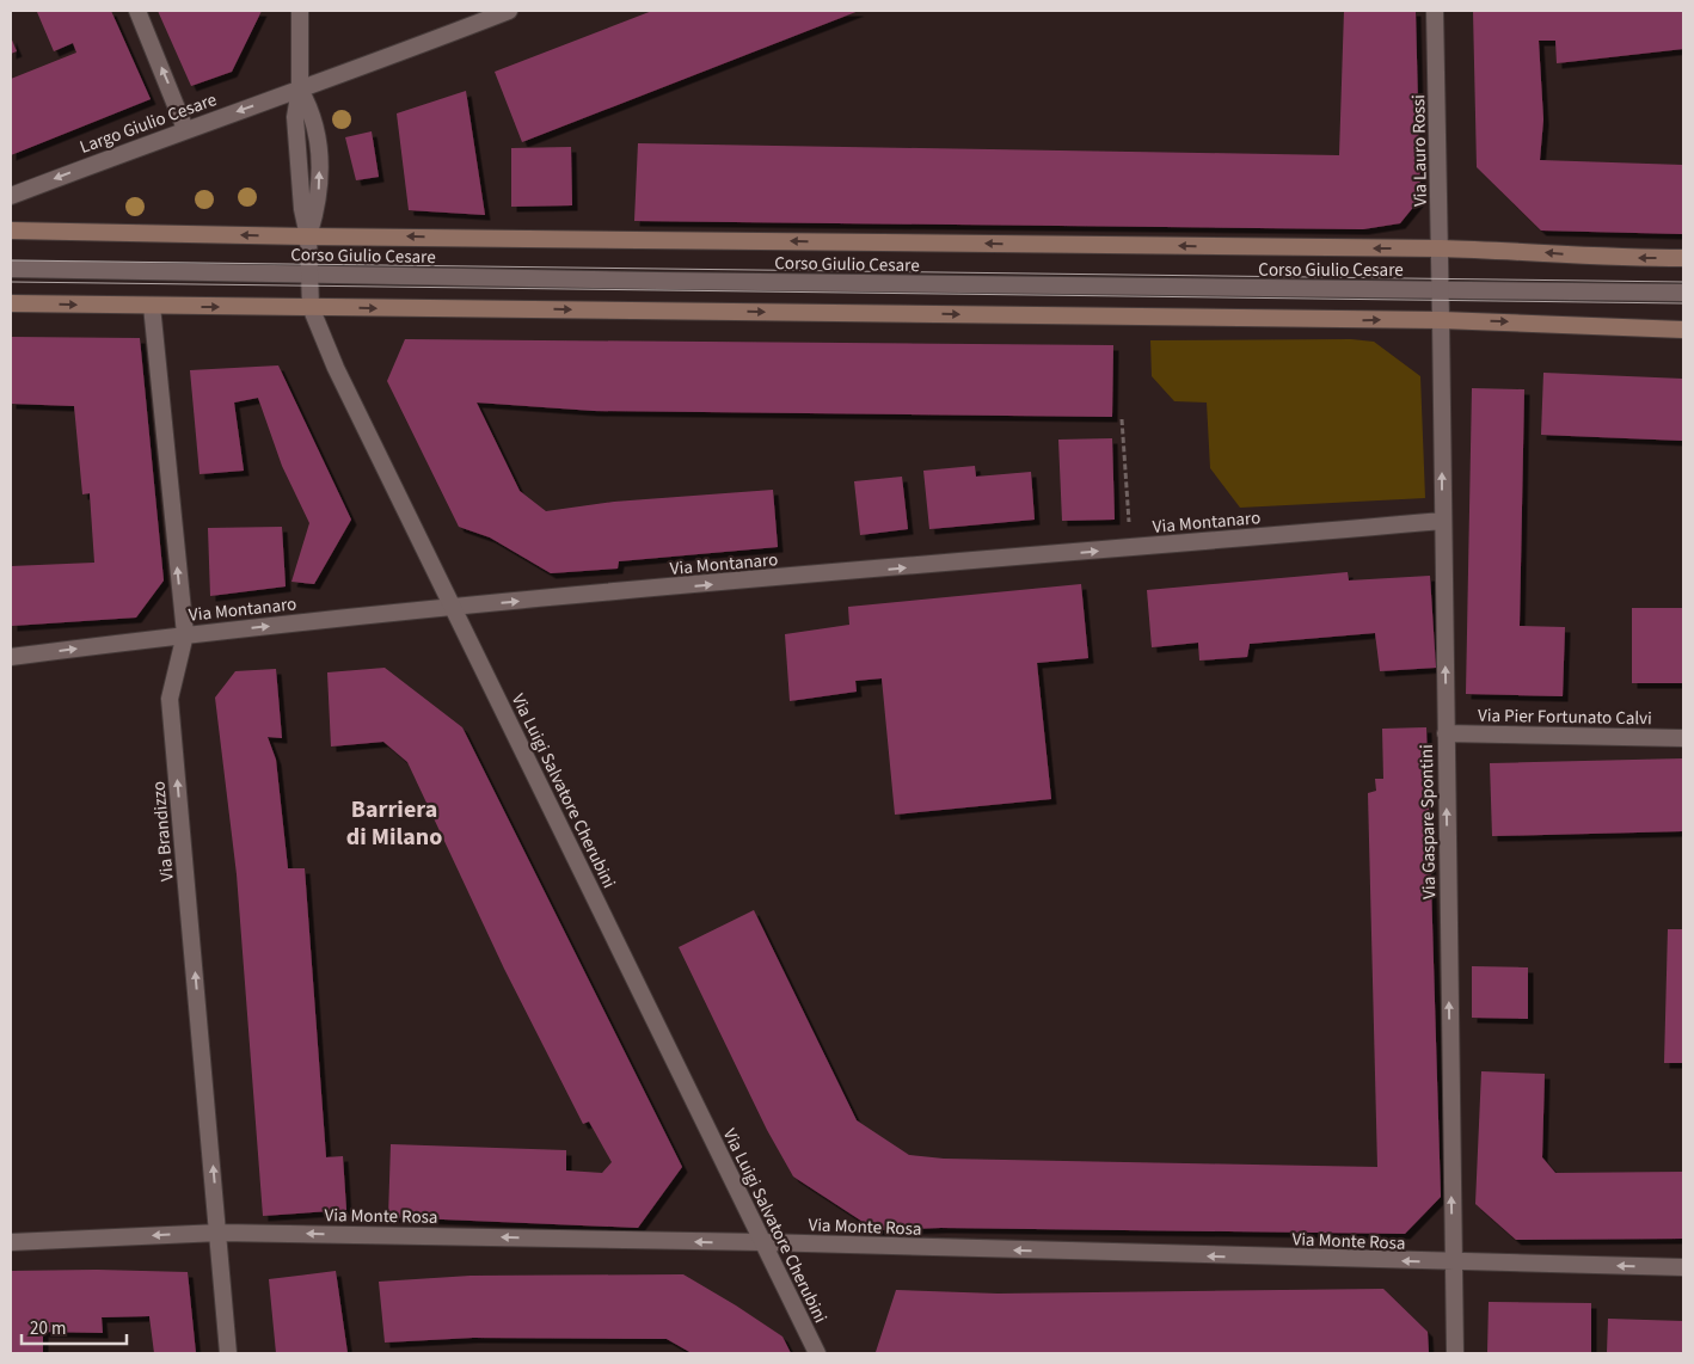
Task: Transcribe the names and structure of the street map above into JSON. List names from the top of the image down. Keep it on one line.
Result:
{"streets":{"main road":["Corso Giulio Cesare"],"street":["Largo Giulio Cesare","Via Lauro Rossi","Via Montanaro","Via Pier Fortunato Calvi","Via Luigi Salvatore Cherubini","Via Gaspare Spontini","Via Brandizzo","Via Monte Rosa"]},"crossings":[["Via Lauro Rossi","Corso Giulio Cesare"],["Via Lauro Rossi","Via Gaspare Spontini"],["Corso Giulio Cesare","Via Luigi Salvatore Cherubini"],["Corso Giulio Cesare","Via Gaspare Spontini"],["Via Montanaro","Via Luigi Salvatore Cherubini"],["Via Montanaro","Via Gaspare Spontini"],["Via Montanaro","Via Brandizzo"],["Via Pier Fortunato Calvi","Via Gaspare Spontini"],["Via Luigi Salvatore Cherubini","Via Monte Rosa"],["Via Gaspare Spontini","Via Monte Rosa"],["Via Brandizzo","Via Monte Rosa"]],"one_way":["Largo Giulio Cesare","Via Montanaro","Via Gaspare Spontini","Via Brandizzo","Via Monte Rosa"],"districts":["Barriera di Milano"],"scale_bar":"20 m"}
